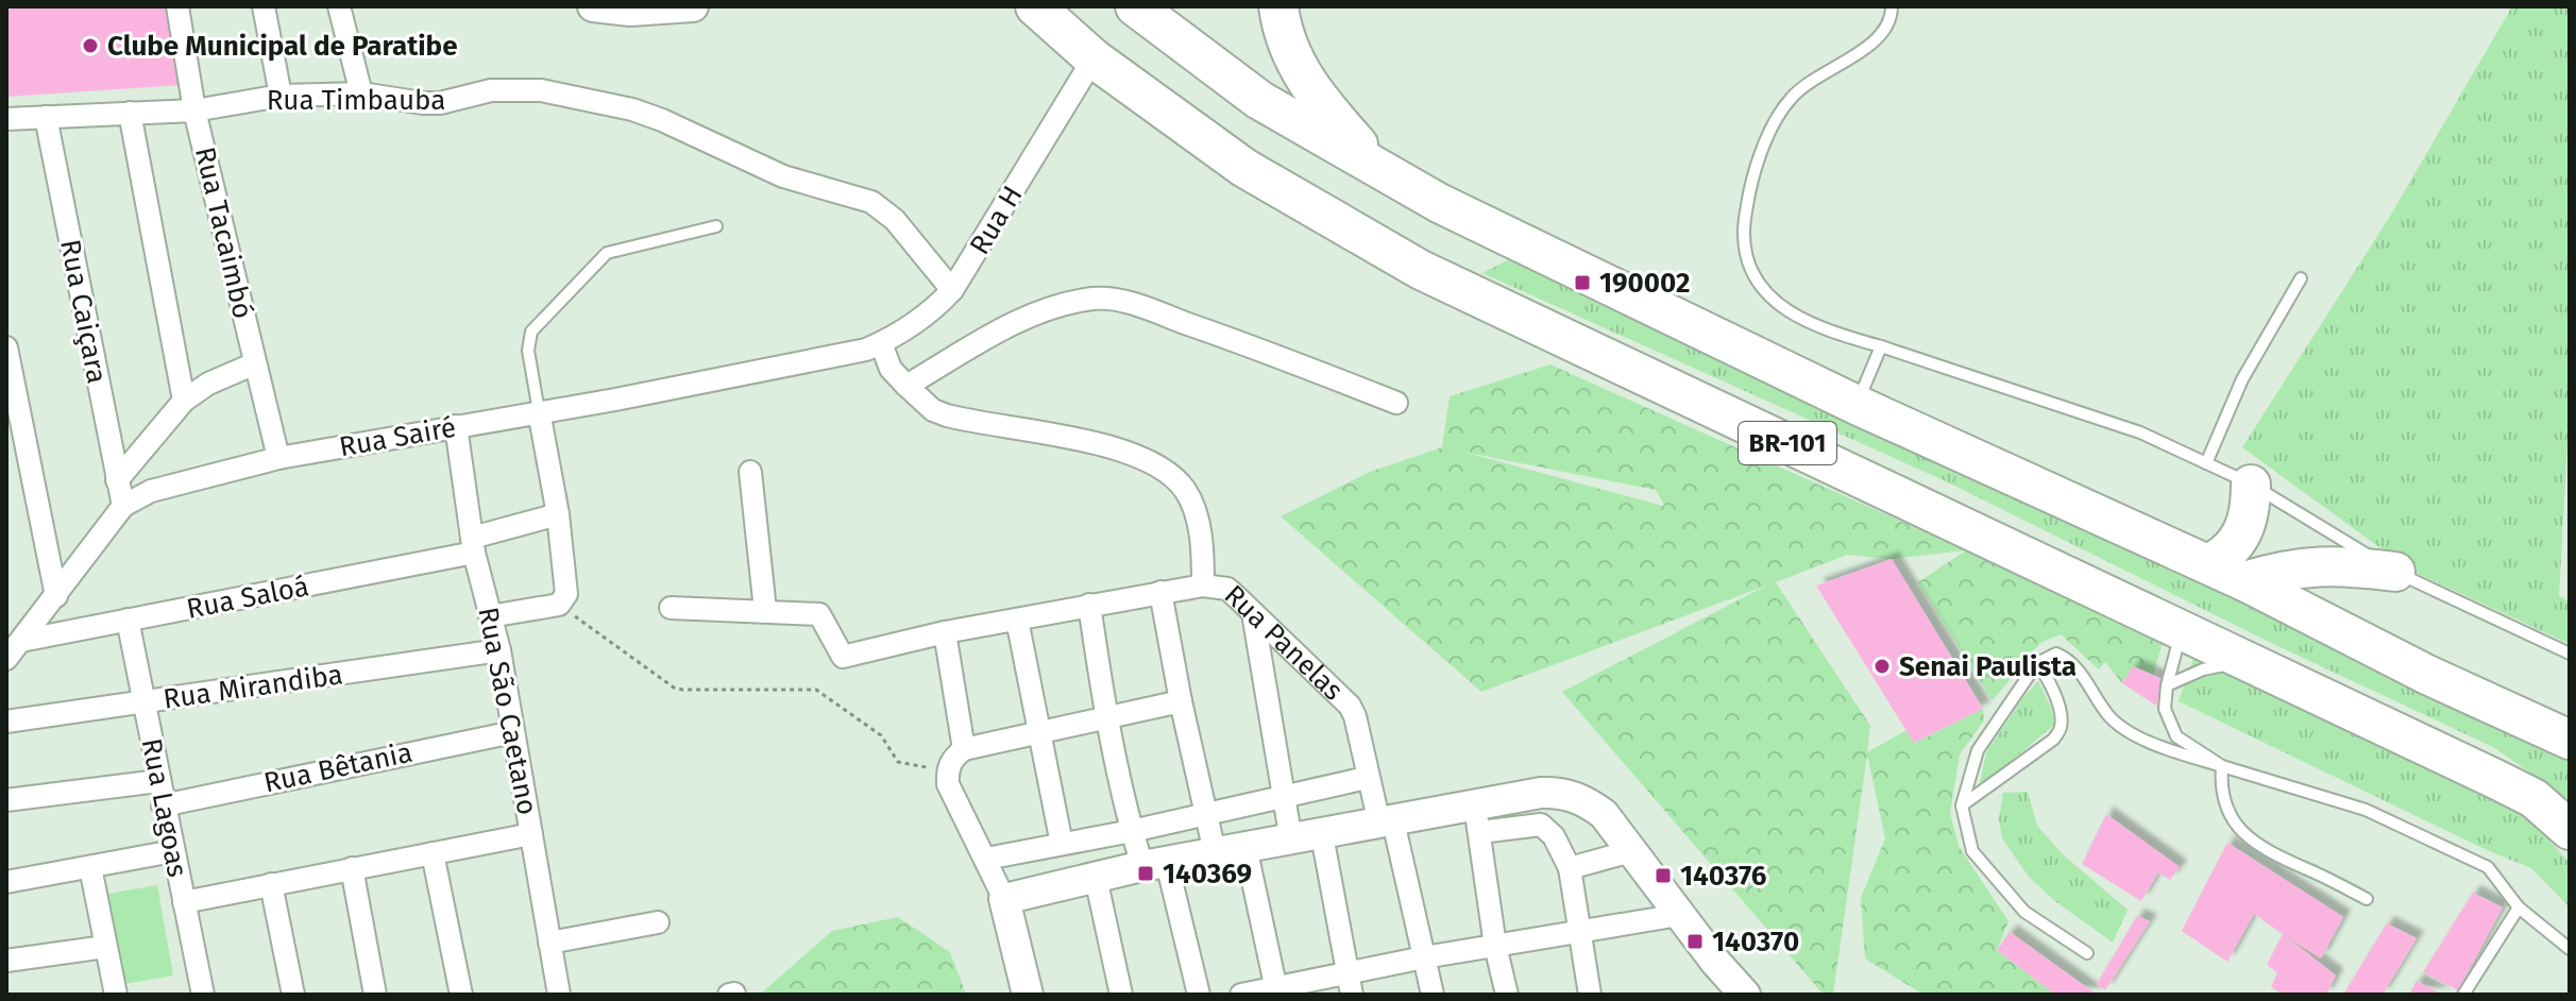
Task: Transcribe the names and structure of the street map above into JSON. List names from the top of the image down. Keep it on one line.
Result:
{"streets":{"highway":["BR-101"],"street":["Rua Timbauba","Rua H","Rua Tacaimbó","Rua Caiçara","Rua Sairé","Rua Saloá","Rua Panelas","Rua Mirandiba","Rua São Caetano","Rua Bêtania","Rua Lagoas"]},"crossings":[["Rua Timbauba","Rua H"],["Rua Timbauba","Rua Tacaimbó"],["Rua Timbauba","Rua Caiçara"],["Rua H","Rua Sairé"],["Rua H","BR-101"],["Rua Tacaimbó","Rua Sairé"],["Rua Caiçara","Rua Sairé"],["Rua Sairé","Rua Saloá"],["Rua Sairé","Rua São Caetano"],["Rua Saloá","Rua São Caetano"],["Rua Saloá","Rua Lagoas"],["Rua Mirandiba","Rua São Caetano"],["Rua Mirandiba","Rua Lagoas"],["Rua São Caetano","Rua Bêtania"],["Rua Bêtania","Rua Lagoas"]],"places":{"other":["Clube Municipal de Paratibe","Senai Paulista"],"transit":["190002","140369","140376","140370"]}}
